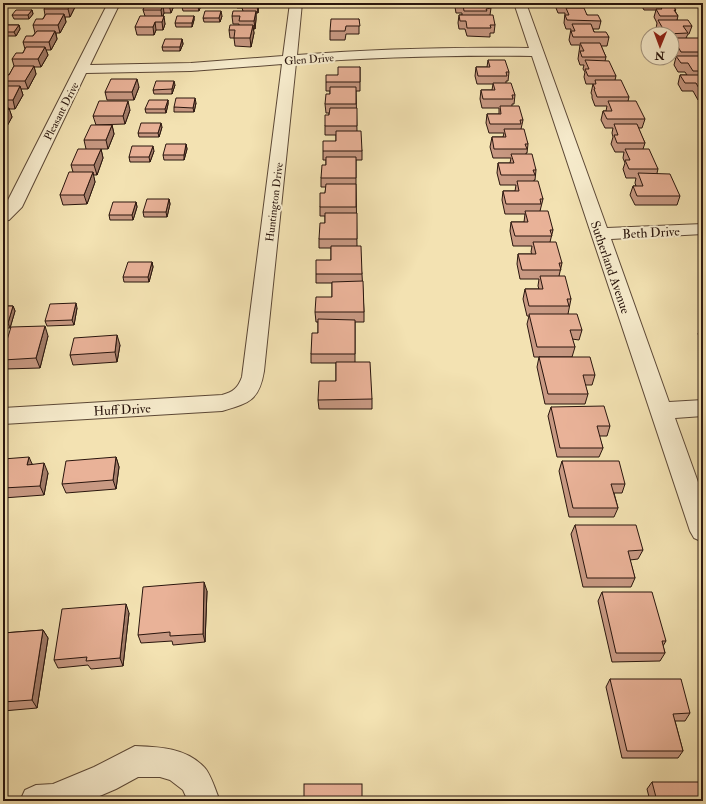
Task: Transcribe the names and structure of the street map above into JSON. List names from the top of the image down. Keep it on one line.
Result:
{"streets":{"street":["Glen Drive","Pleasant Drive","Huntington Drive","Beth Drive","Sutherland Avenue","Huff Drive"]},"crossings":[["Glen Drive","Pleasant Drive"],["Glen Drive","Huntington Drive"],["Glen Drive","Sutherland Avenue"],["Huntington Drive","Huff Drive"],["Beth Drive","Sutherland Avenue"]],"north":"bottom"}
